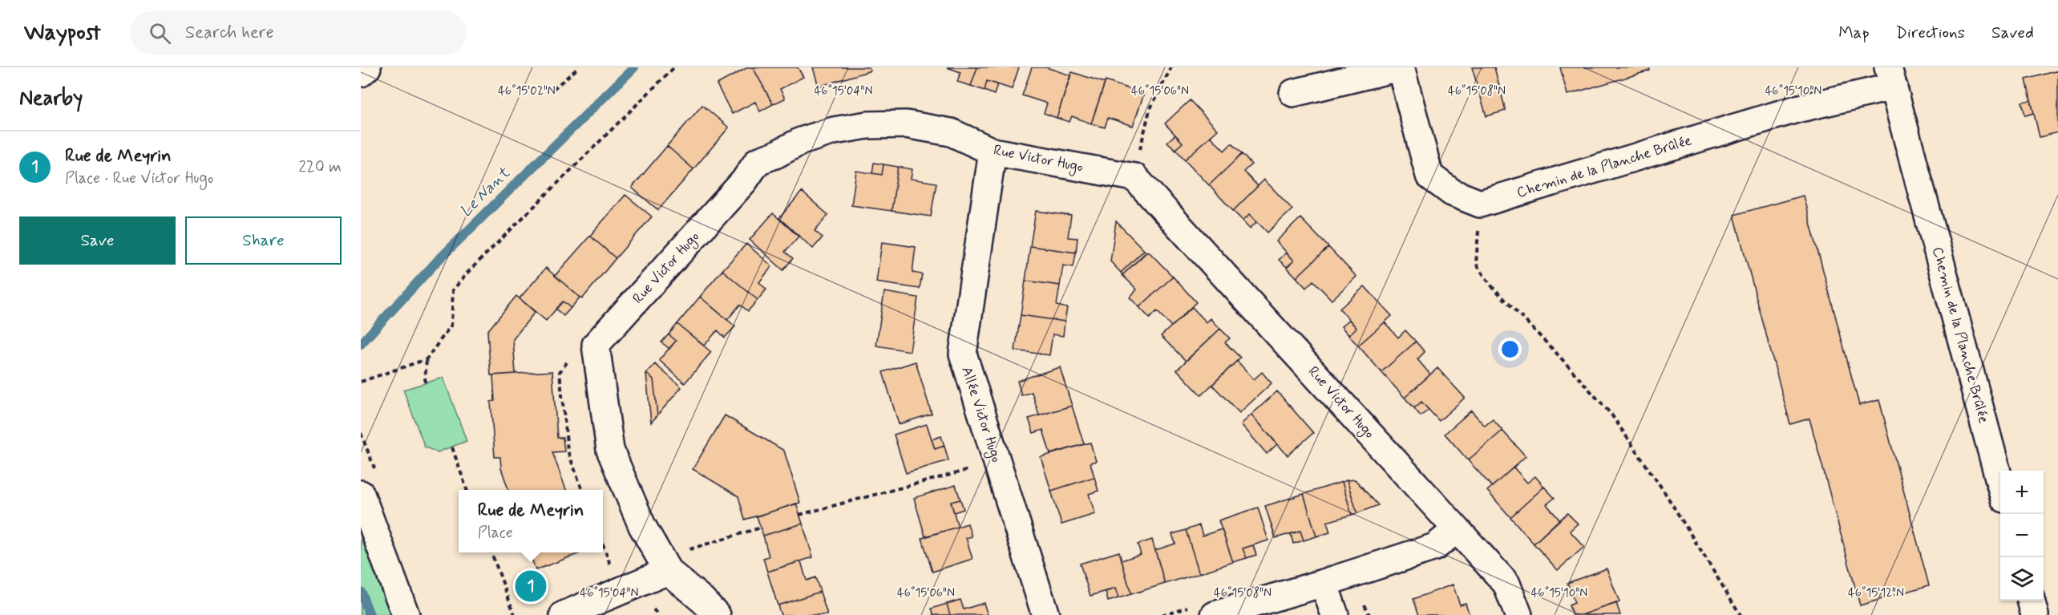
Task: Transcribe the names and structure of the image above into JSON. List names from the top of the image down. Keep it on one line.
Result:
{"streets":{"street":["Rue Victor Hugo","Chemin de la Planche Brûlée","Allée Victor Hugo"]},"crossings":[["Rue Victor Hugo","Allée Victor Hugo"]],"water":["Le Nant"],"page":{"header":"Waypost","search":"Search here","nav":["Map","Directions","Saved"],"heading":"Nearby","list":[{"mark":"1","name":"Rue de Meyrin","note":"Place · Rue Victor Hugo","value":"220 m"}],"buttons":["Save","Share"],"map_buttons":["+","−"],"popup":["Rue de Meyrin","Place"],"pins":"1"},"coordinates":["46°15'04\"N","46°15'06\"N","46°15'08\"N","46°15'10\"N","46°15'02\"N","46°15'12\"N"]}
